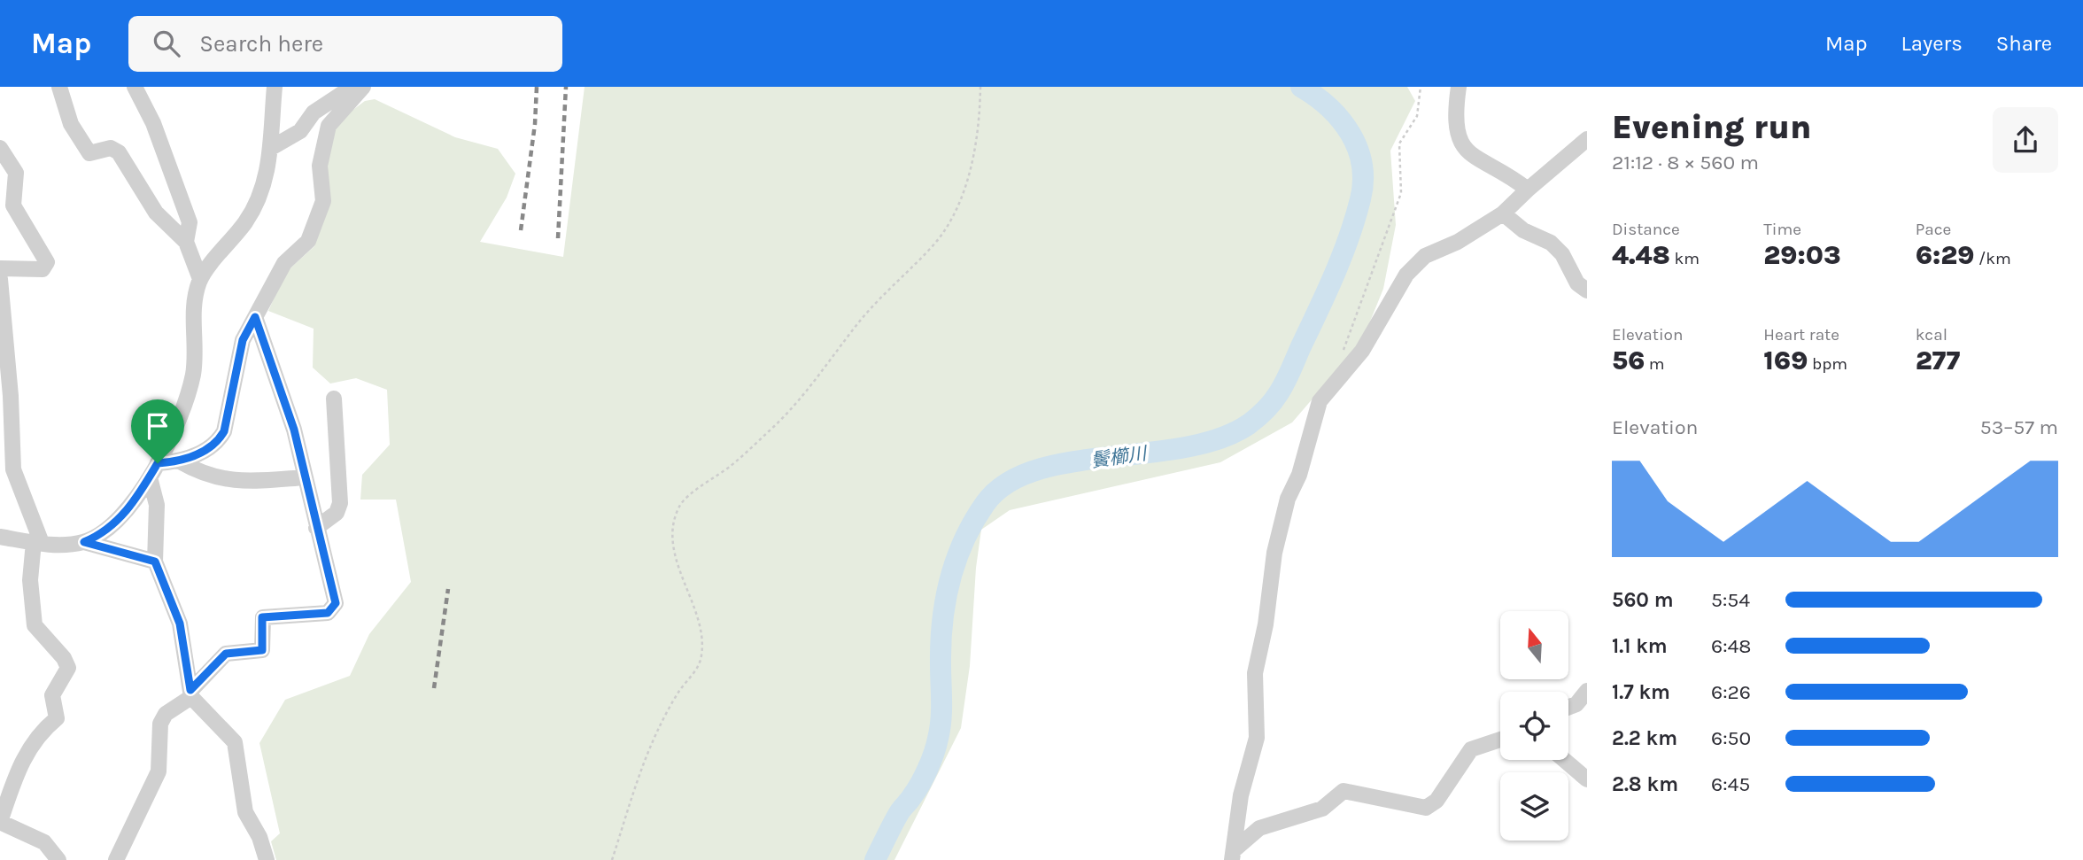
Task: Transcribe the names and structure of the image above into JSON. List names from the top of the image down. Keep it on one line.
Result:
{"water":["鬢櫛川"],"north":"top","page":{"header":"Map","search":"Search here","nav":["Map","Layers","Share"],"heading":["Evening run","21:12 · 8 × 560 m"],"stats":[["Distance","4.48 km"],["Time","29:03"],["Pace","6:29 /km"],["Elevation","56 m"],["Heart rate","169 bpm"],["kcal","277"]],"chart":["Elevation","53–57 m"],"list":[{"name":"560 m","note":"5:54"},{"name":"1.1 km","note":"6:48"},{"name":"1.7 km","note":"6:26"},{"name":"2.2 km","note":"6:50"},{"name":"2.8 km","note":"6:45"}]}}
